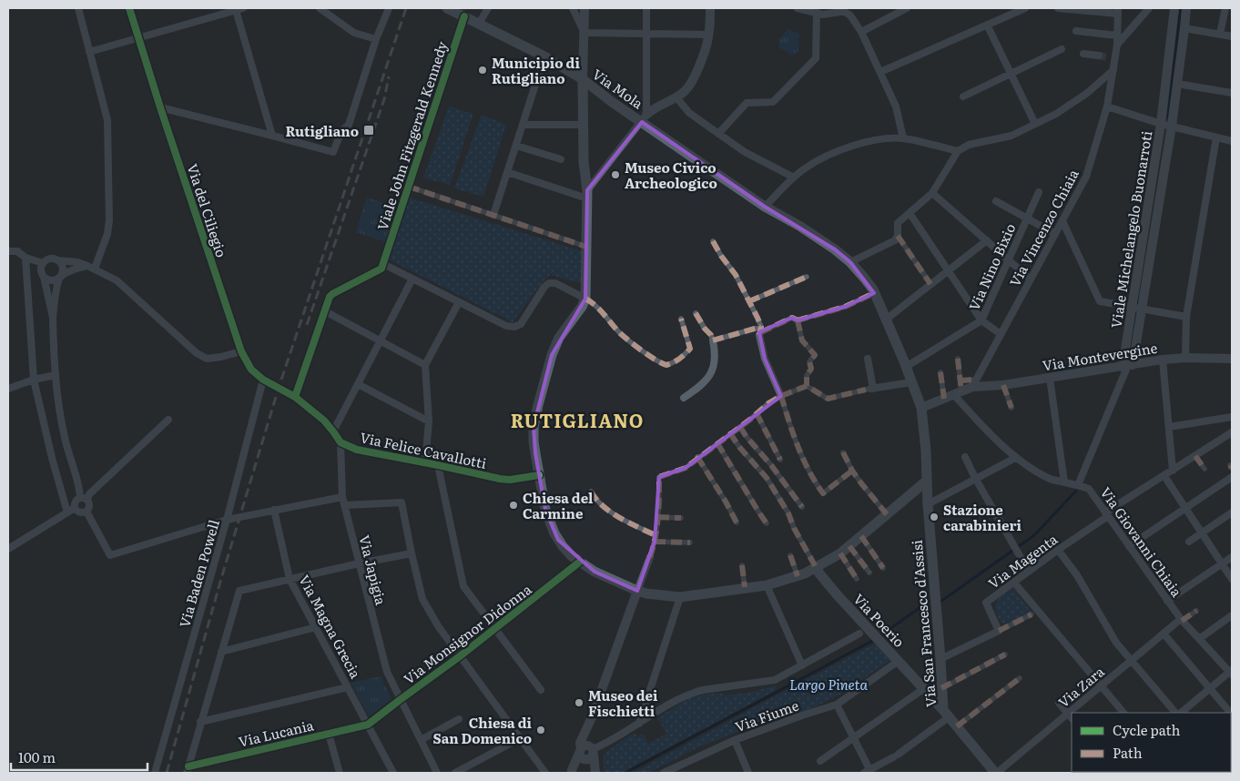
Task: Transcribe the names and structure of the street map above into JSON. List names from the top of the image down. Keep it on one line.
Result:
{"streets":{"main road":["Via Mola","Via Poerio","Via San Francesco d'Assisi"],"street":["Viale John Fitzgerald Kennedy","Via del Ciliegio","Via Vincenzo Chiaia","Viale Michelangelo Buonarroti","Via Nino Bixio","Via Montevergine","Via Felice Cavallotti","Via Giovanni Chiaia","Via Magenta","Via Japigia","Via Baden Powell","Via Magna Grecia","Via Monsignor Didonna","Via Zara","Via Fiume","Via Lucania"]},"crossings":[["Via Mola","Viale John Fitzgerald Kennedy"],["Via Mola","Via San Francesco d'Assisi"],["Via del Ciliegio","Via Felice Cavallotti"],["Via del Ciliegio","Via Baden Powell"],["Via Vincenzo Chiaia","Via Montevergine"],["Viale Michelangelo Buonarroti","Via Montevergine"],["Via Nino Bixio","Via San Francesco d'Assisi"],["Via Montevergine","Via Giovanni Chiaia"],["Via Montevergine","Via San Francesco d'Assisi"],["Via Felice Cavallotti","Via Japigia"],["Via Giovanni Chiaia","Via Magenta"],["Via Giovanni Chiaia","Via Zara"],["Via Japigia","Via Monsignor Didonna"],["Via Poerio","Via San Francesco d'Assisi"],["Via Poerio","Via Fiume"],["Via San Francesco d'Assisi","Via Zara"],["Via Magna Grecia","Via Monsignor Didonna"],["Via Magna Grecia","Via Lucania"],["Via Monsignor Didonna","Via Lucania"]],"districts":["RUTIGLIANO"],"parks":["Largo Pineta"],"places":{"other":["Municipio di Rutigliano","Museo Civico Archeologico","Chiesa del Carmine","Stazione carabinieri","Museo dei Fischietti","Chiesa di San Domenico"],"transit":["Rutigliano"]},"legend":["Cycle path","Path"],"scale_bar":"100 m"}
